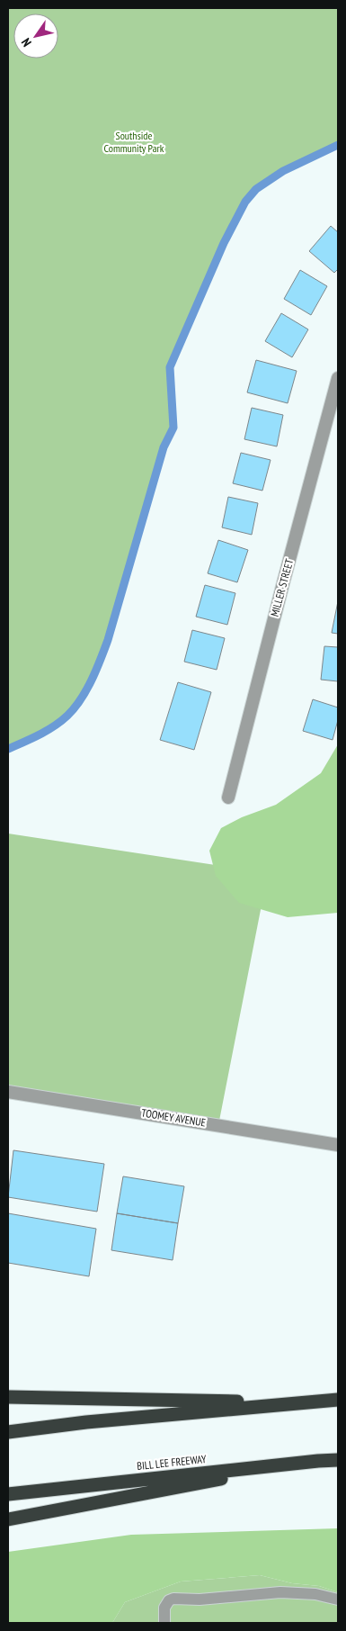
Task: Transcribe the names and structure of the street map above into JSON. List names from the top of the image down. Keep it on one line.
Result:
{"streets":{"highway":["BILL LEE FREEWAY"],"street":["MILLER STREET","TOOMEY AVENUE"]},"parks":["Southside Community Park"],"north":"bottom left"}
